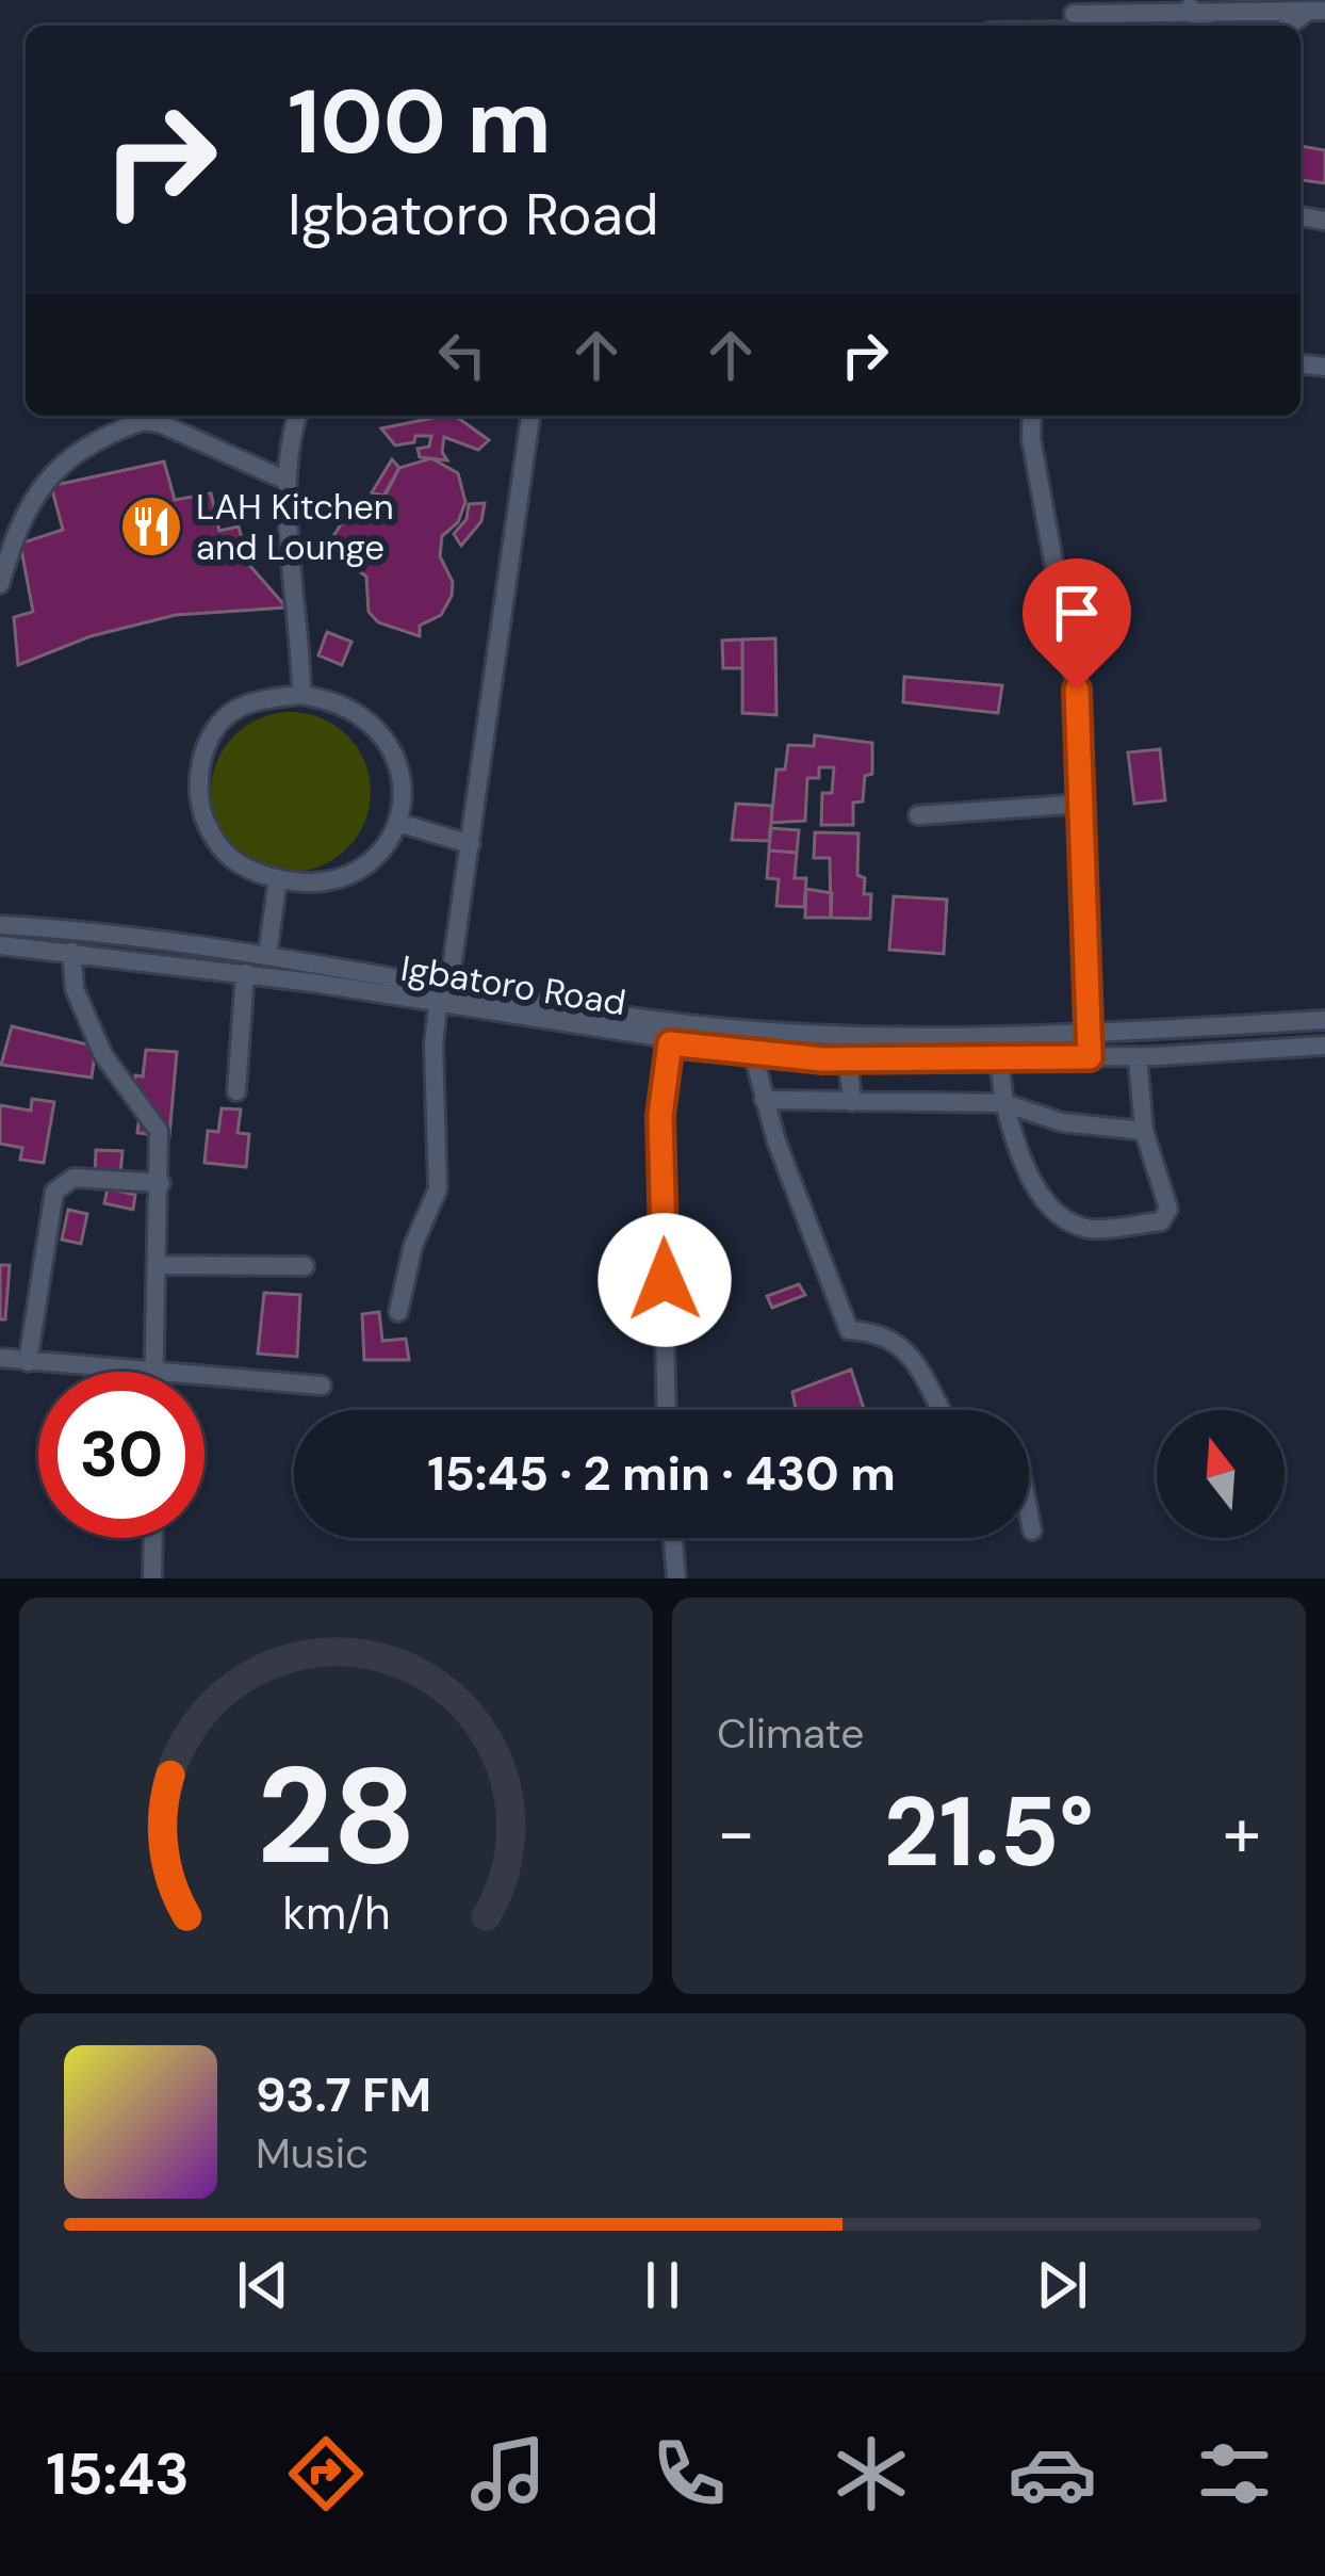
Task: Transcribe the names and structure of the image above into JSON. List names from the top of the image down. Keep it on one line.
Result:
{"streets":{"street":["Igbatoro Road"]},"places":{"restaurant":["LAH Kitchen and Lounge"]},"north":"top","page":{"turn":["100 m","Igbatoro Road"],"limit":"30","trip":"15:45 · 2 min · 430 m","tile":"Climate","heat":["−","21.5°","+"],"song":["93.7 FM","Music"],"tabs":"15:43","gauge":["28","km/h"]}}
